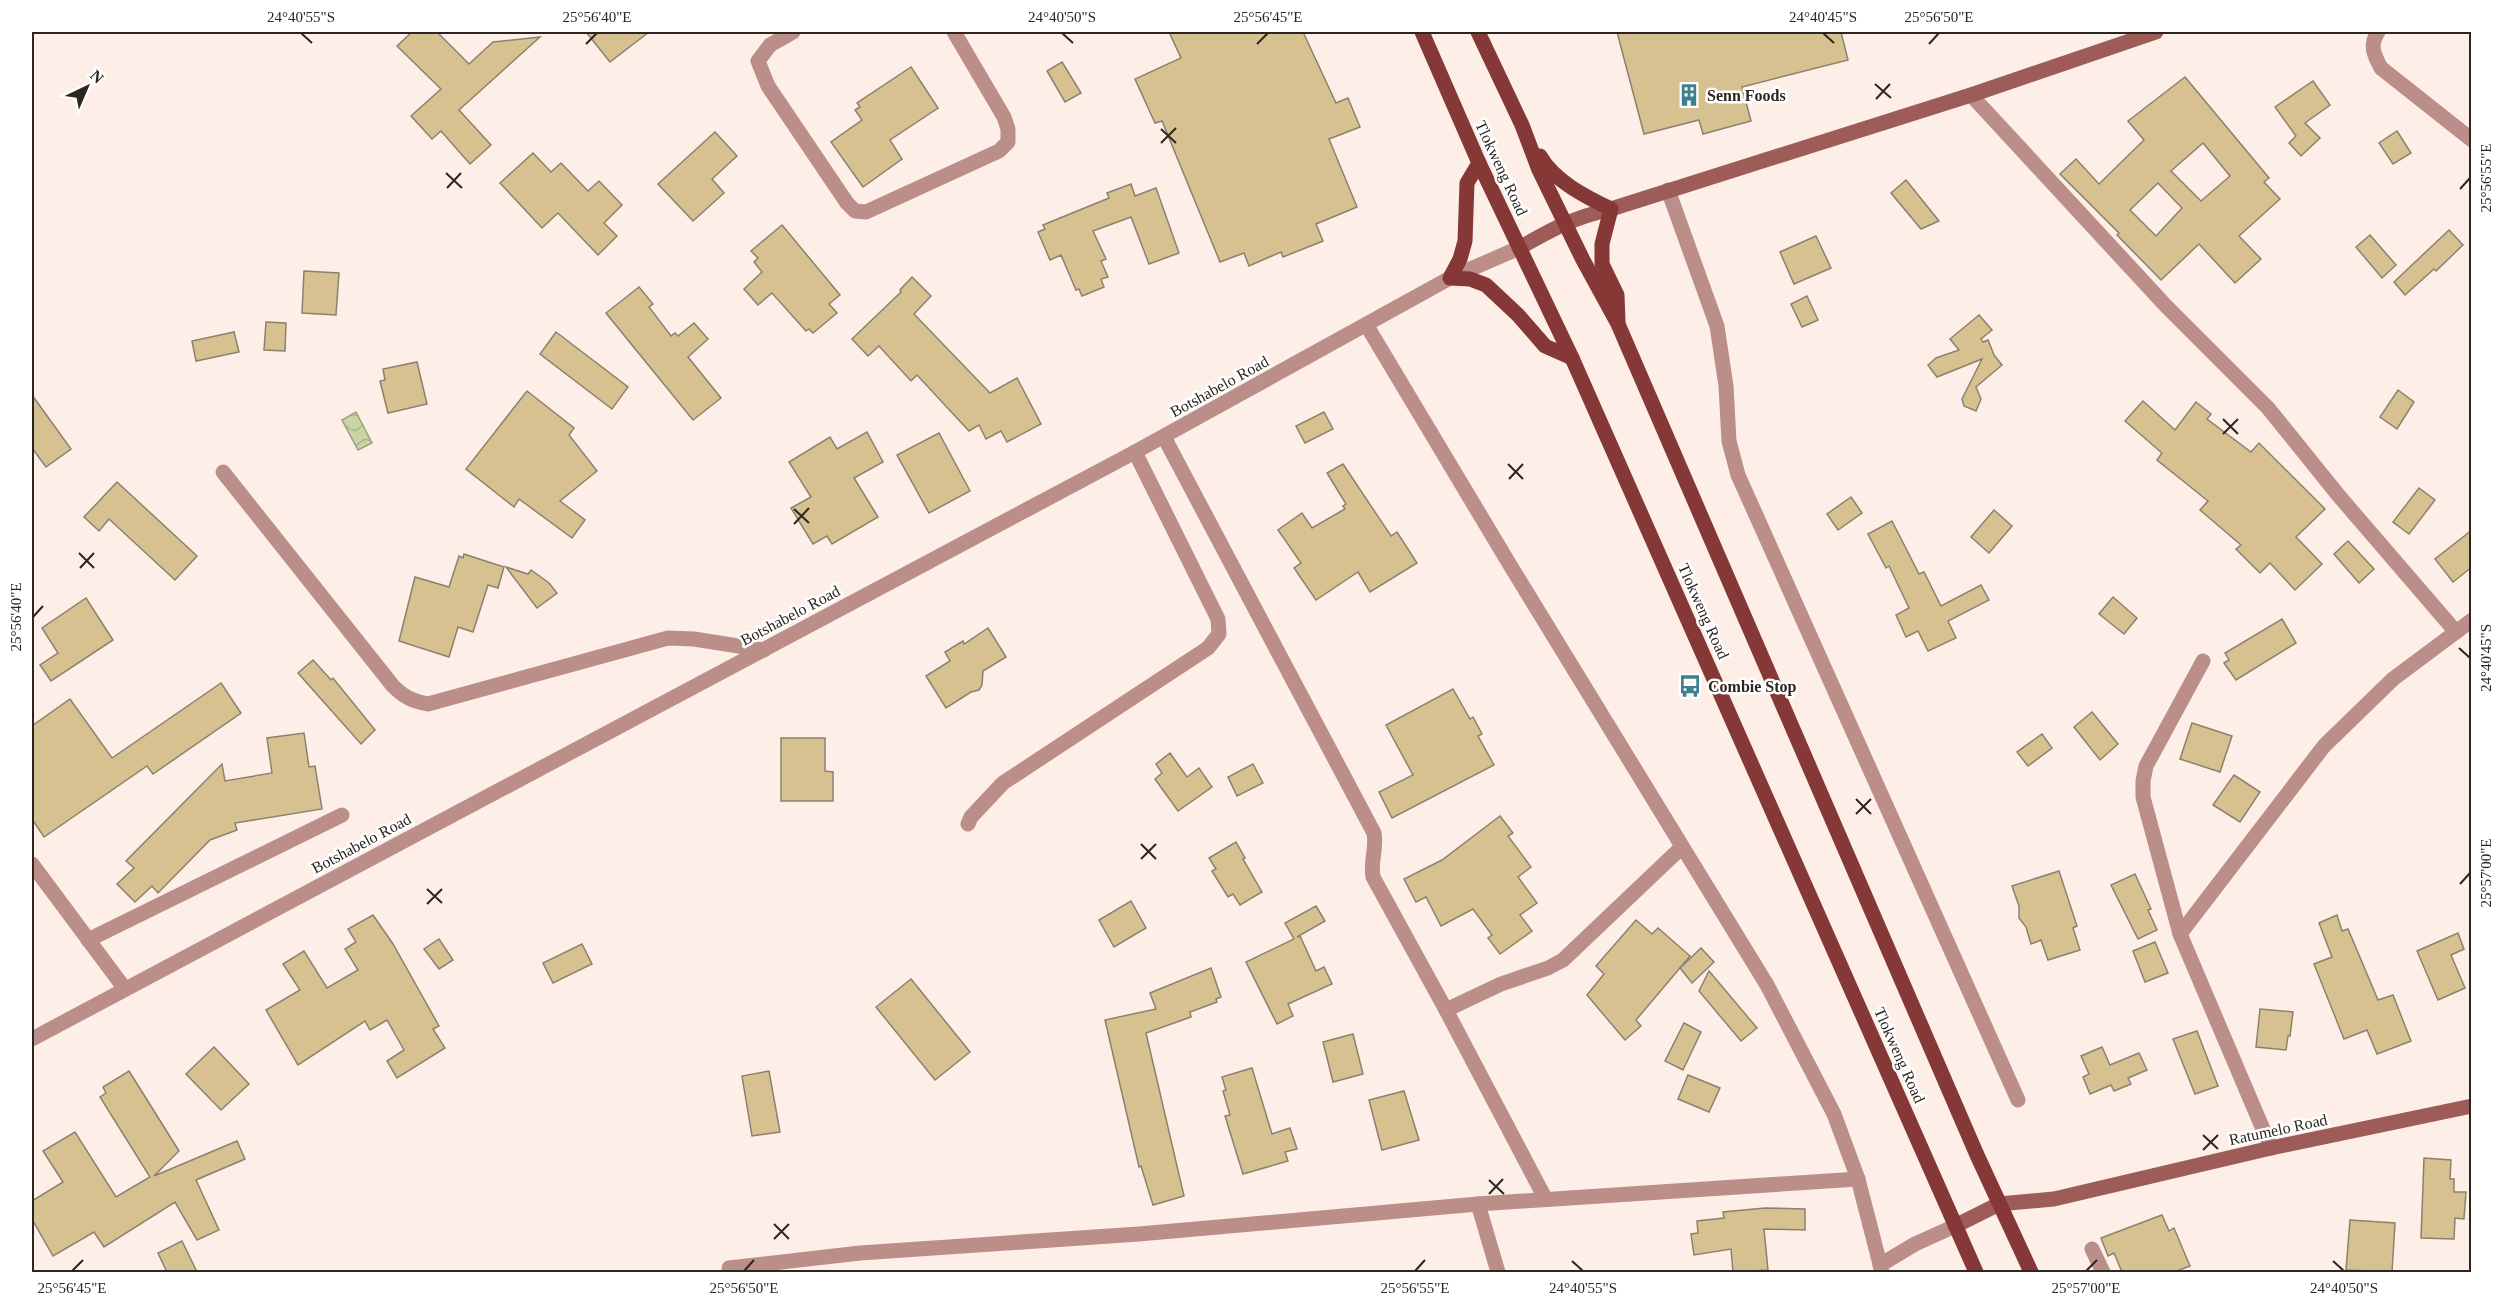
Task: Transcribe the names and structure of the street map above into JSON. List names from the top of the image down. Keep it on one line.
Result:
{"streets":{"main road":["Tlokweng Road"],"street":["Botshabelo Road","Ratumelo Road"]},"crossings":[["Tlokweng Road","Botshabelo Road"],["Tlokweng Road","Ratumelo Road"]],"places":{"building":["Senn Foods"],"bus stop":["Combie Stop"]},"north":"top right","coordinates":["24°40'55\"S","25°56'40\"E","24°40'50\"S","25°56'45\"E","24°40'45\"S","25°56'50\"E","25°56'55\"E","25°57'00\"E"]}
